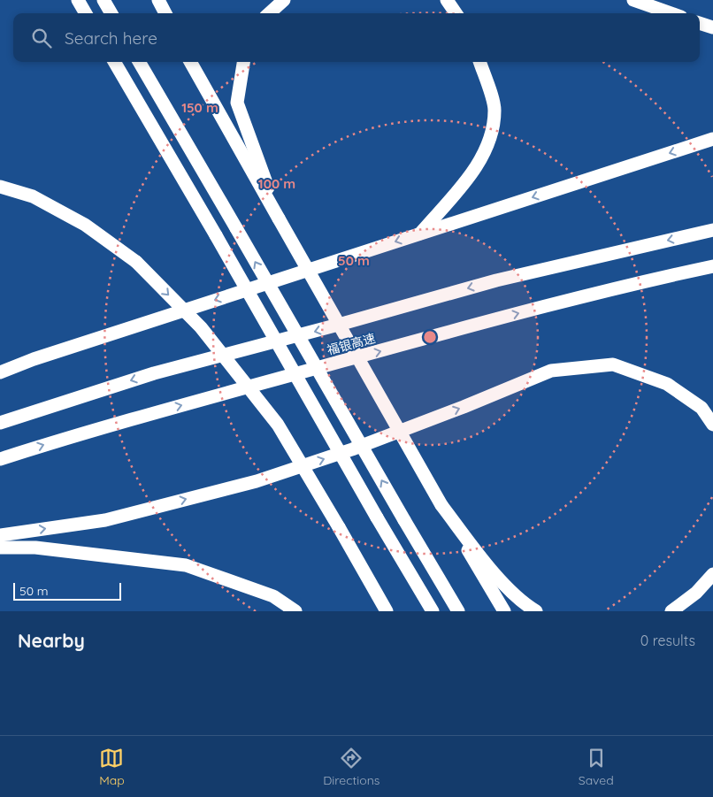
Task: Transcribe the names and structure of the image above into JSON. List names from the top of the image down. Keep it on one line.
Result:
{"streets":{"highway":["福银高速"]},"scale_bar":"50 m","page":{"search":"Search here","scale":"50 m","heading":["Nearby","0 results"],"nav":["Map","Directions","Saved"]},"rings":["150 m","100 m","50 m"]}
